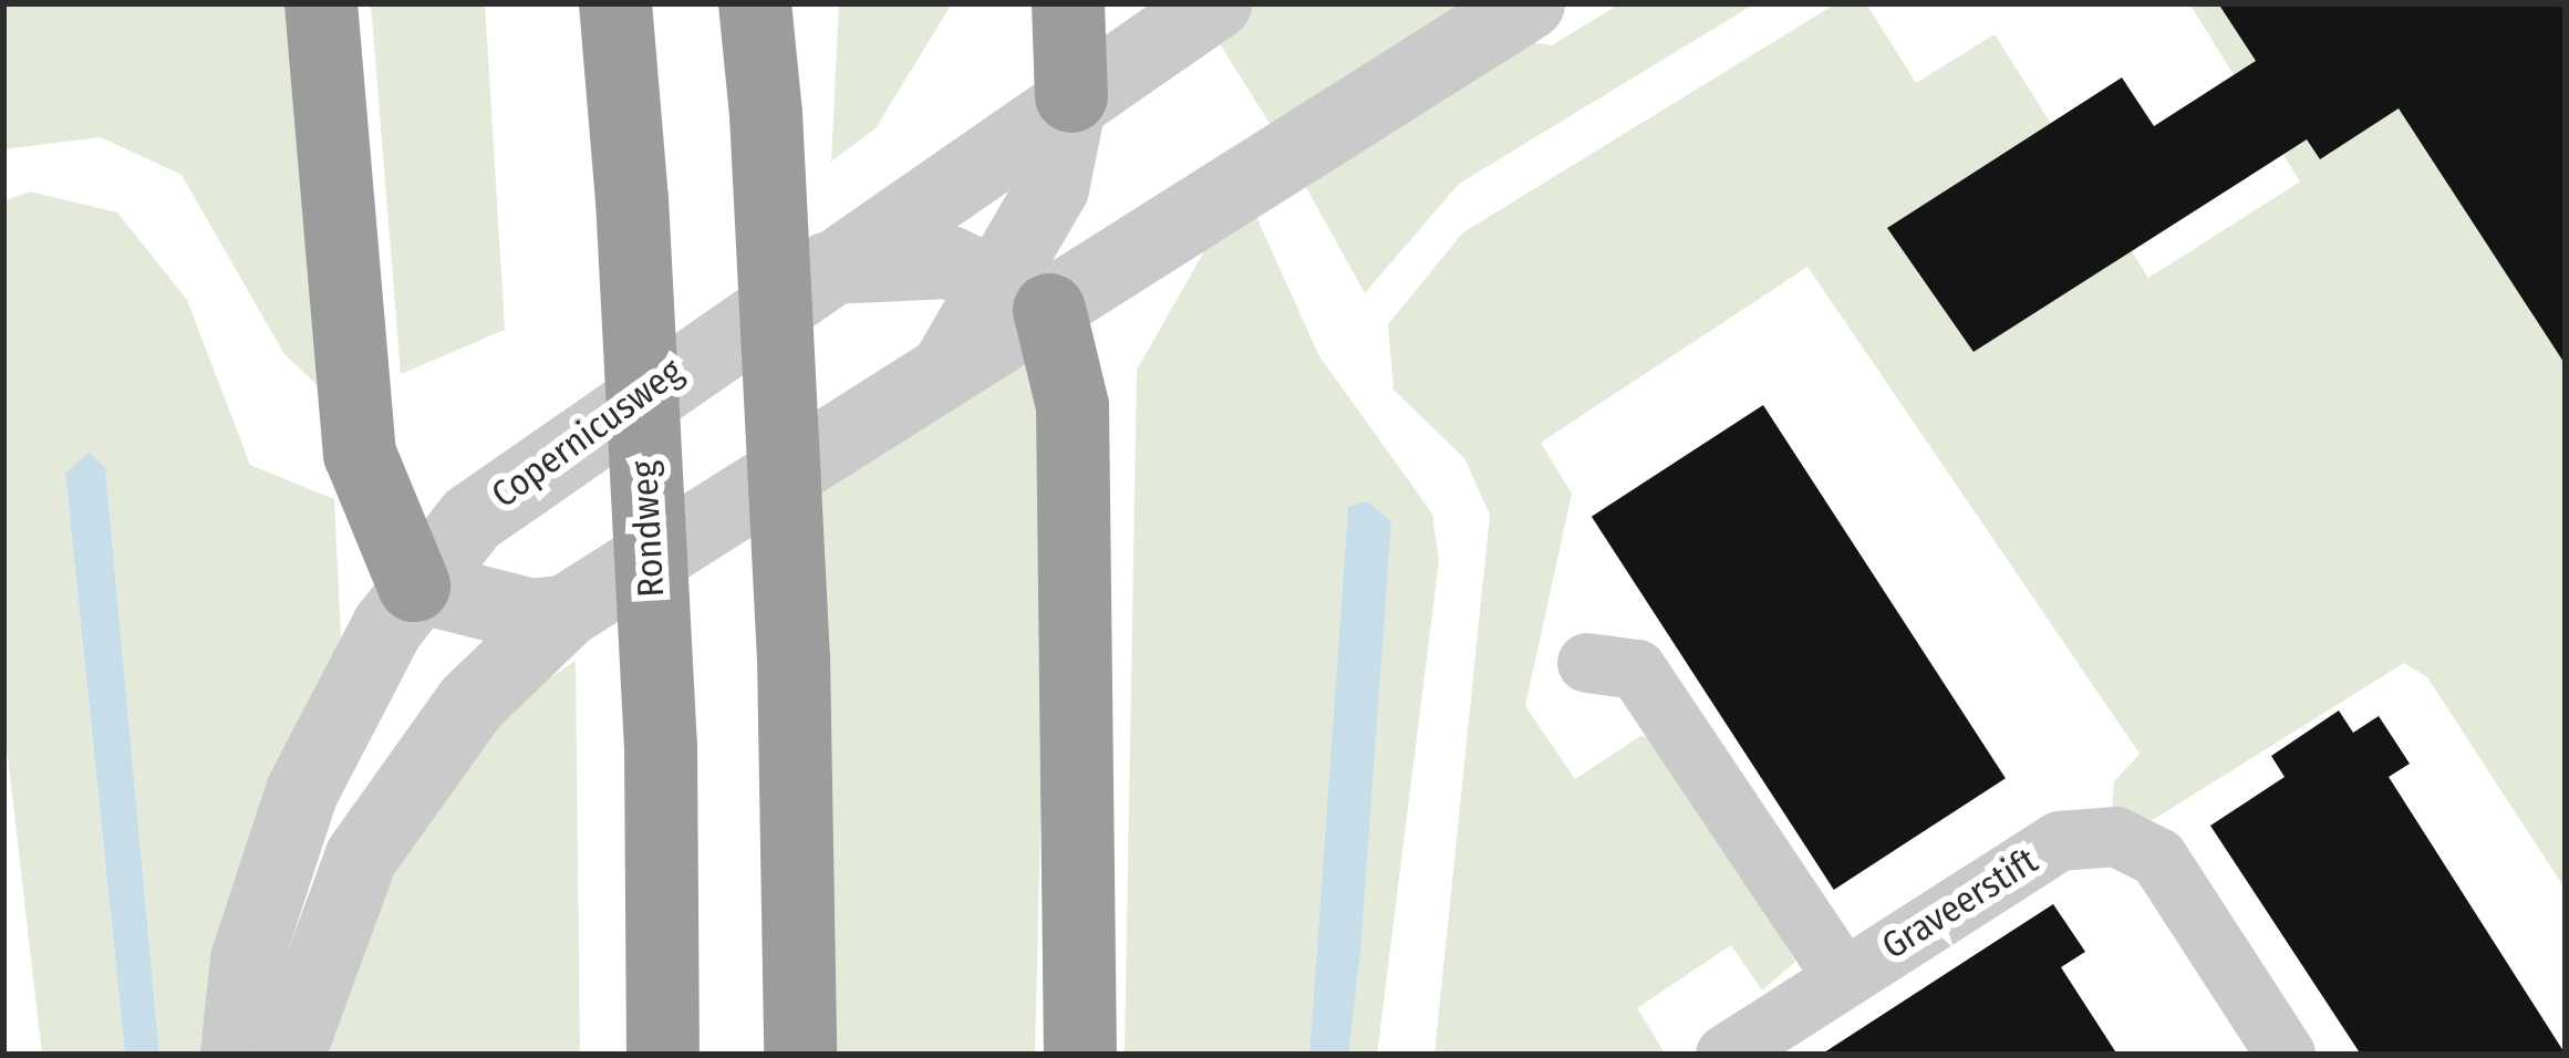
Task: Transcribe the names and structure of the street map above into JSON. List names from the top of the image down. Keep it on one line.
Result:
{"streets":{"highway":["Rondweg"],"street":["Copernicusweg","Graveerstift"]}}
